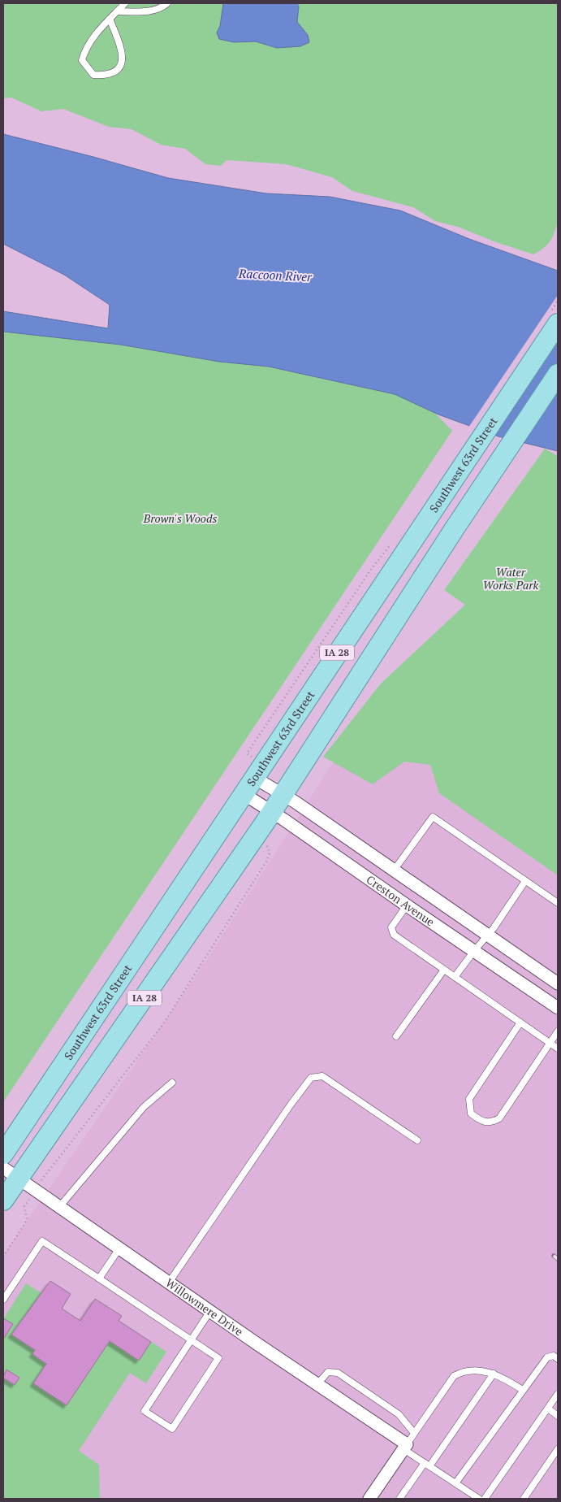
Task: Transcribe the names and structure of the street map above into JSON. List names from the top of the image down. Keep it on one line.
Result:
{"streets":{"main road":["Southwest 63rd Street","IA 28"],"street":["Creston Avenue","Willowmere Drive"]},"crossings":[["Southwest 63rd Street","Creston Avenue"],["IA 28","Creston Avenue"],["IA 28","Willowmere Drive"]],"water":["Raccoon River"],"parks":["Brown's Woods","Water Works Park"]}
